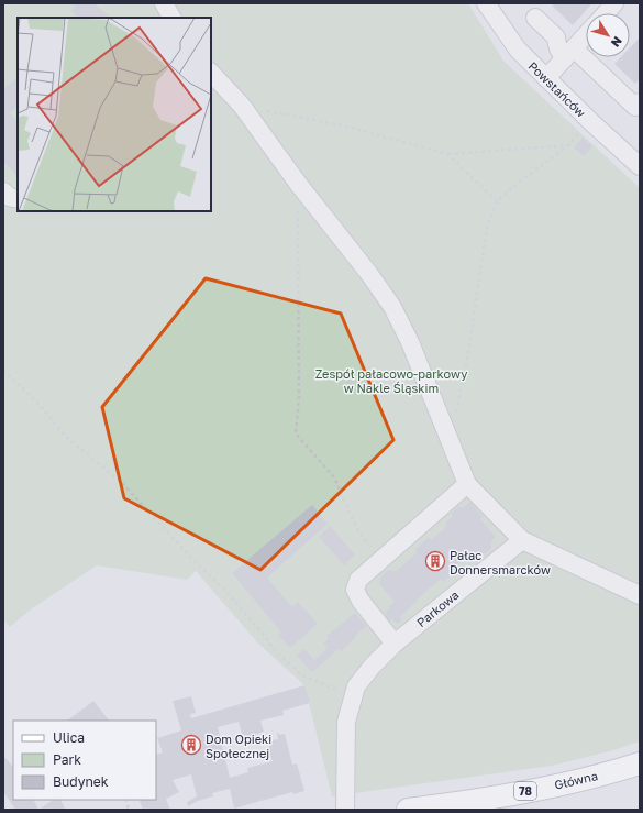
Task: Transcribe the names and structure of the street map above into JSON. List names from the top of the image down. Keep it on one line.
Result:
{"streets":{"main road":["Główna","78"],"street":["Powstańców","Parkowa"]},"parks":["Zespół pałacowo-parkowy w Nakle Śląskim"],"places":{"building":["Pałac Donnersmarcków","Dom Opieki Społecznej"]},"legend":["Ulica","Park","Budynek"],"north":"bottom right"}
